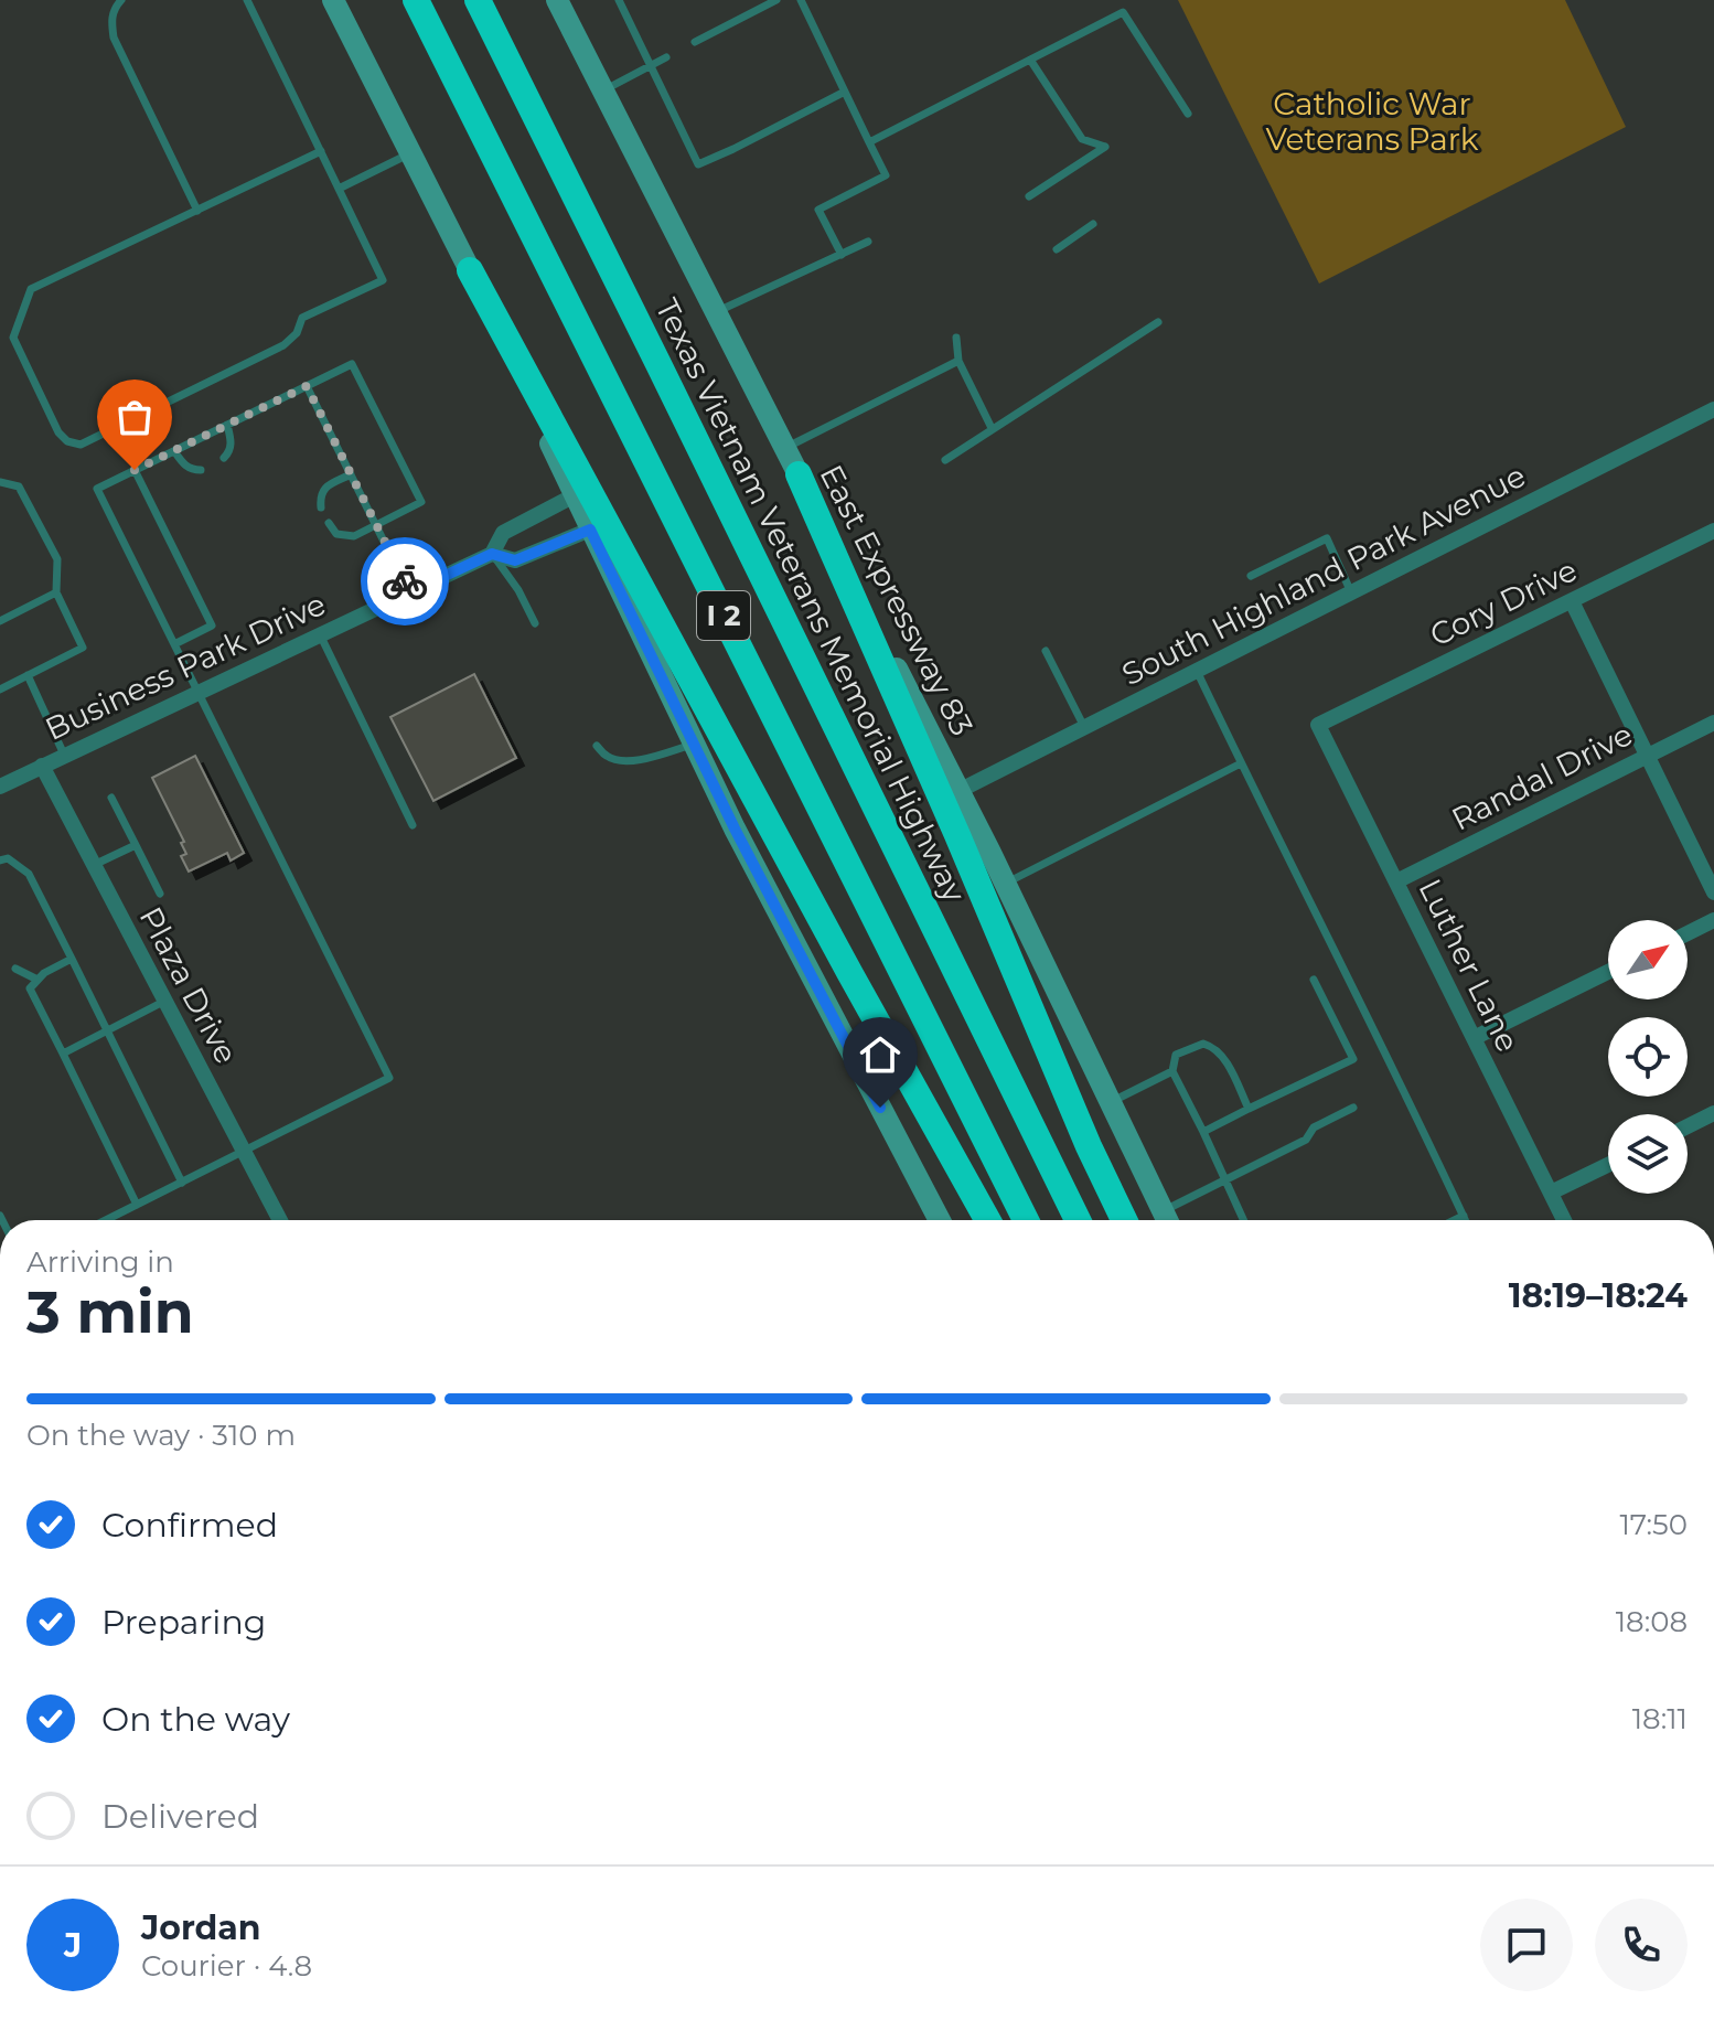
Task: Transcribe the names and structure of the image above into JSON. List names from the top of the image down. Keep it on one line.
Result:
{"streets":{"highway":["Texas Vietnam Veterans Memorial Highway","I 2"],"main road":["East Expressway 83"],"street":["South Highland Park Avenue","Cory Drive","Business Park Drive","Randal Drive","Luther Lane","Plaza Drive"]},"crossings":[["South Highland Park Avenue","East Expressway 83"],["Cory Drive","Luther Lane"],["Business Park Drive","Plaza Drive"],["Randal Drive","Luther Lane"]],"parks":["Catholic War Veterans Park"],"north":"top right","page":{"heading":["3 min","Arriving in","18:19–18:24"],"panel":["Jordan","Courier · 4.8"],"bar":"On the way · 310 m","list":[["Confirmed","17:50"],["Preparing","18:08"],["On the way","18:11"],"Delivered"],"round":"J"}}
